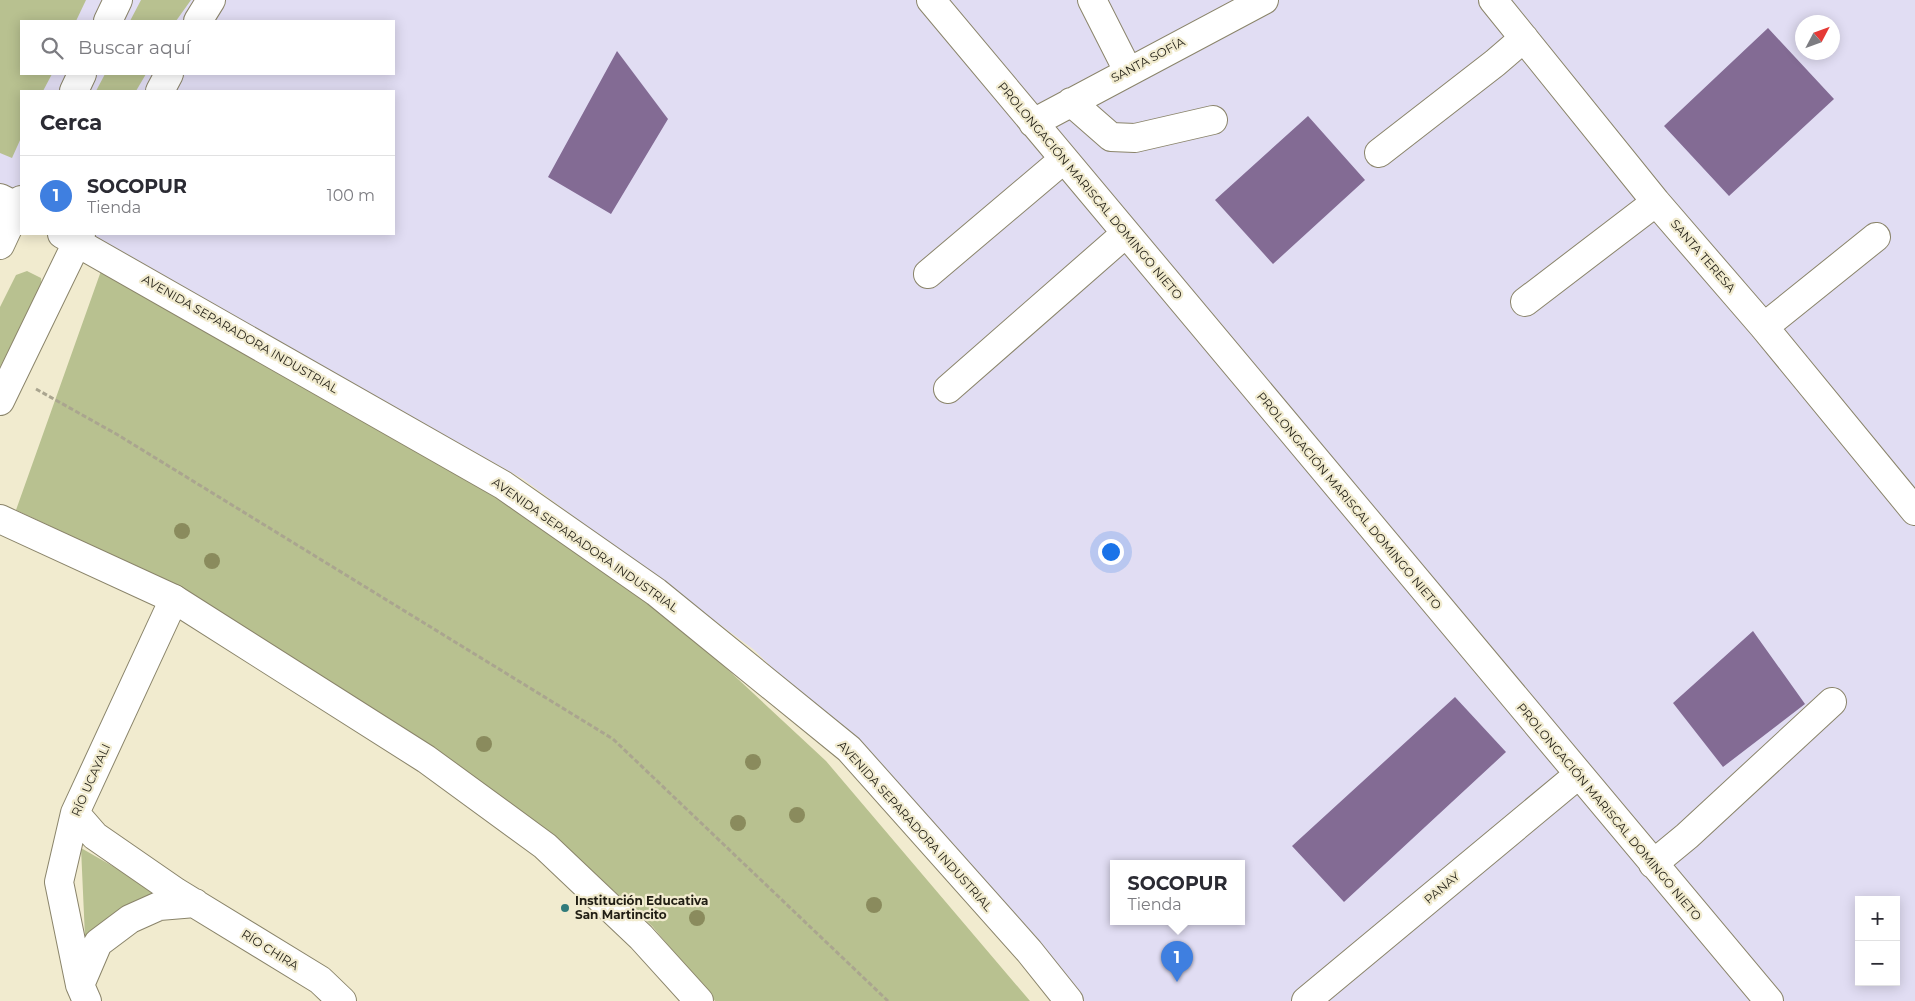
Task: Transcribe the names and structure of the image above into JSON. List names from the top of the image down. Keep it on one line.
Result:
{"streets":{"street":["SANTA SOFÍA","PROLONGACIÓN MARISCAL DOMINGO NIETO","SANTA TERESA","AVENIDA SEPARADORA INDUSTRIAL","RÍO UCAYALI","PANAY","RÍO CHIRA"]},"crossings":[["SANTA SOFÍA","PROLONGACIÓN MARISCAL DOMINGO NIETO"],["PROLONGACIÓN MARISCAL DOMINGO NIETO","PANAY"],["RÍO UCAYALI","RÍO CHIRA"]],"places":["Institución Educativa San Martincito"],"north":"top right","page":{"search":"Buscar aquí","heading":"Cerca","list":[{"mark":"1","name":"SOCOPUR","note":"Tienda","value":"100 m"}],"popup":["SOCOPUR","Tienda"],"map_buttons":["+","−"],"pins":"1"}}
